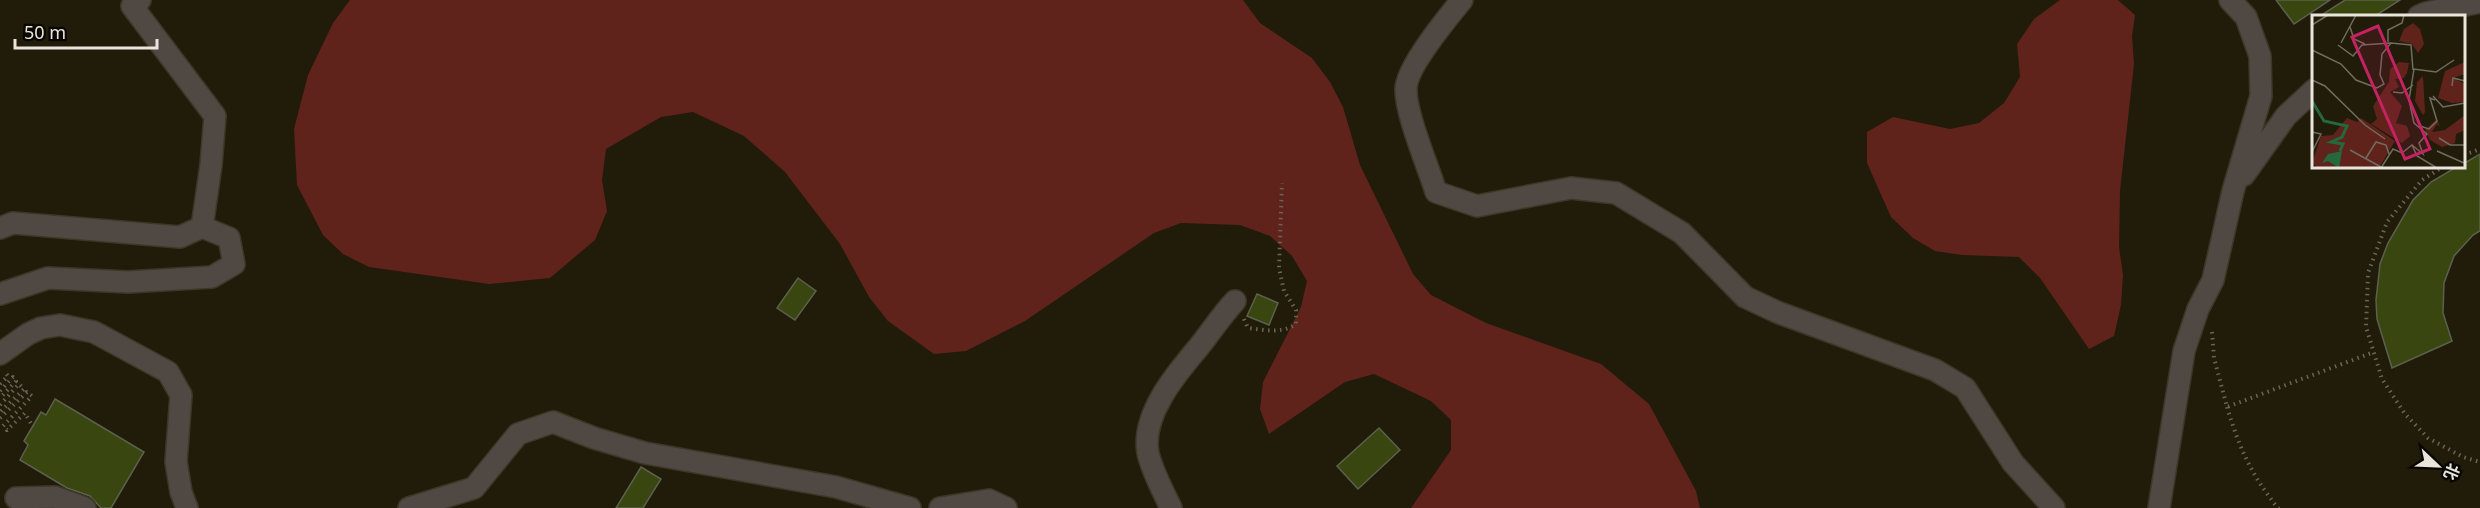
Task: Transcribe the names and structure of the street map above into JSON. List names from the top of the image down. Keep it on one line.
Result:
{"scale_bar":"50 m","north":"bottom right"}
